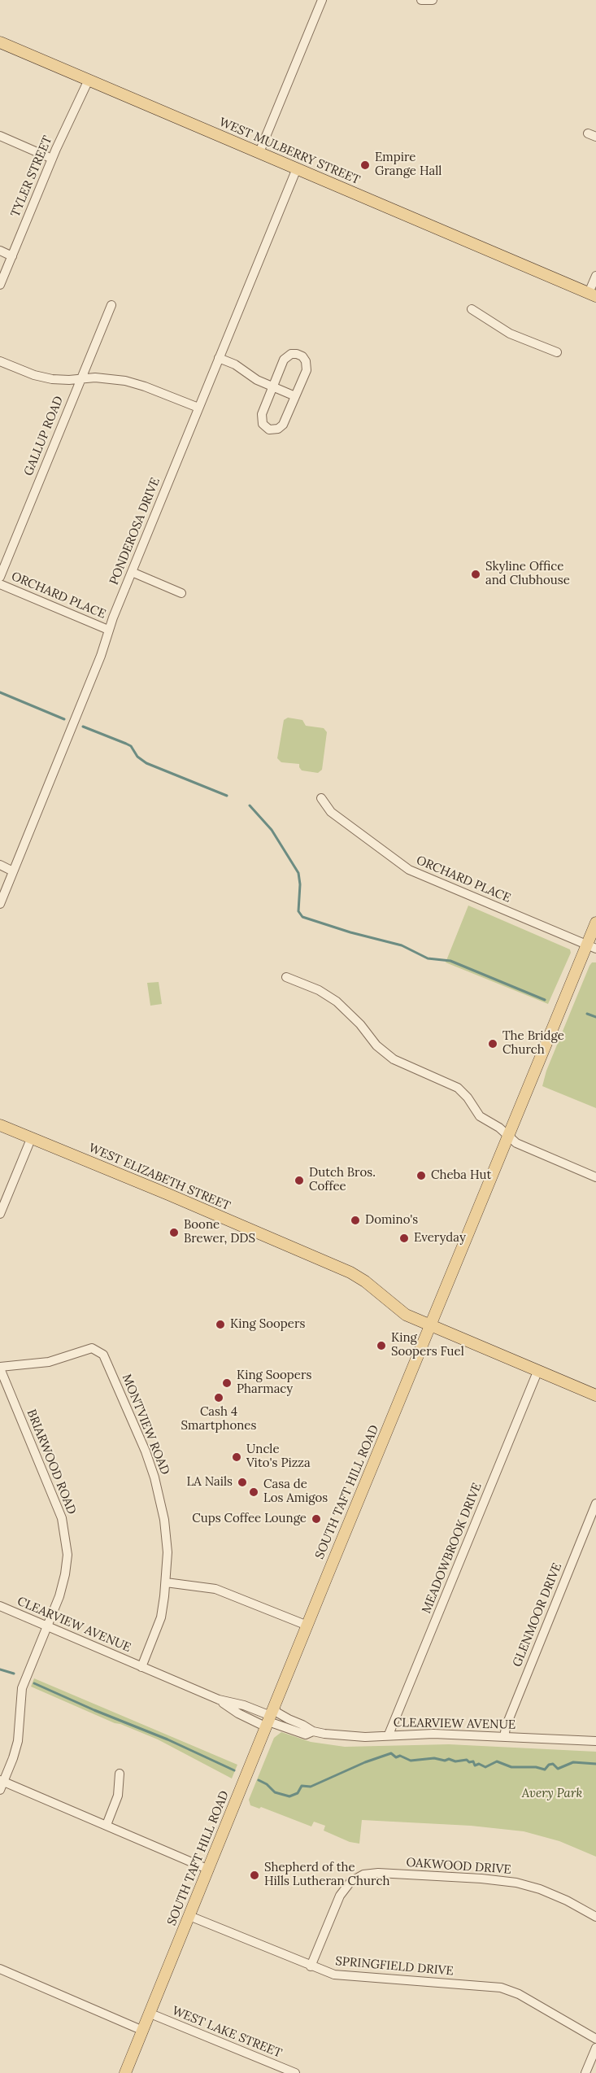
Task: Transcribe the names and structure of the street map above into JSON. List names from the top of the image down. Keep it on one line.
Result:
{"streets":{"main road":["WEST MULBERRY STREET","WEST ELIZABETH STREET","SOUTH TAFT HILL ROAD"],"street":["TYLER STREET","GALLUP ROAD","PONDEROSA DRIVE","ORCHARD PLACE","MONTVIEW ROAD","BRIARWOOD ROAD","MEADOWBROOK DRIVE","GLENMOOR DRIVE","CLEARVIEW AVENUE","OAKWOOD DRIVE","SPRINGFIELD DRIVE","WEST LAKE STREET"]},"crossings":[["WEST MULBERRY STREET","TYLER STREET"],["WEST MULBERRY STREET","PONDEROSA DRIVE"],["PONDEROSA DRIVE","ORCHARD PLACE"],["ORCHARD PLACE","SOUTH TAFT HILL ROAD"],["WEST ELIZABETH STREET","SOUTH TAFT HILL ROAD"],["WEST ELIZABETH STREET","MEADOWBROOK DRIVE"],["MONTVIEW ROAD","BRIARWOOD ROAD"],["MONTVIEW ROAD","CLEARVIEW AVENUE"],["BRIARWOOD ROAD","CLEARVIEW AVENUE"],["SOUTH TAFT HILL ROAD","CLEARVIEW AVENUE"],["SOUTH TAFT HILL ROAD","SPRINGFIELD DRIVE"],["SOUTH TAFT HILL ROAD","WEST LAKE STREET"],["MEADOWBROOK DRIVE","CLEARVIEW AVENUE"],["GLENMOOR DRIVE","CLEARVIEW AVENUE"],["OAKWOOD DRIVE","SPRINGFIELD DRIVE"]],"parks":["Avery Park"],"places":["Empire Grange Hall","Skyline Office and Clubhouse","The Bridge Church","Cheba Hut","Dutch Bros. Coffee","Domino's","Boone Brewer, DDS","Everyday","King Soopers","King Soopers Fuel","King Soopers Pharmacy","Cash 4 Smartphones","Uncle Vito's Pizza","LA Nails","Casa de Los Amigos","Cups Coffee Lounge","Shepherd of the Hills Lutheran Church"]}
